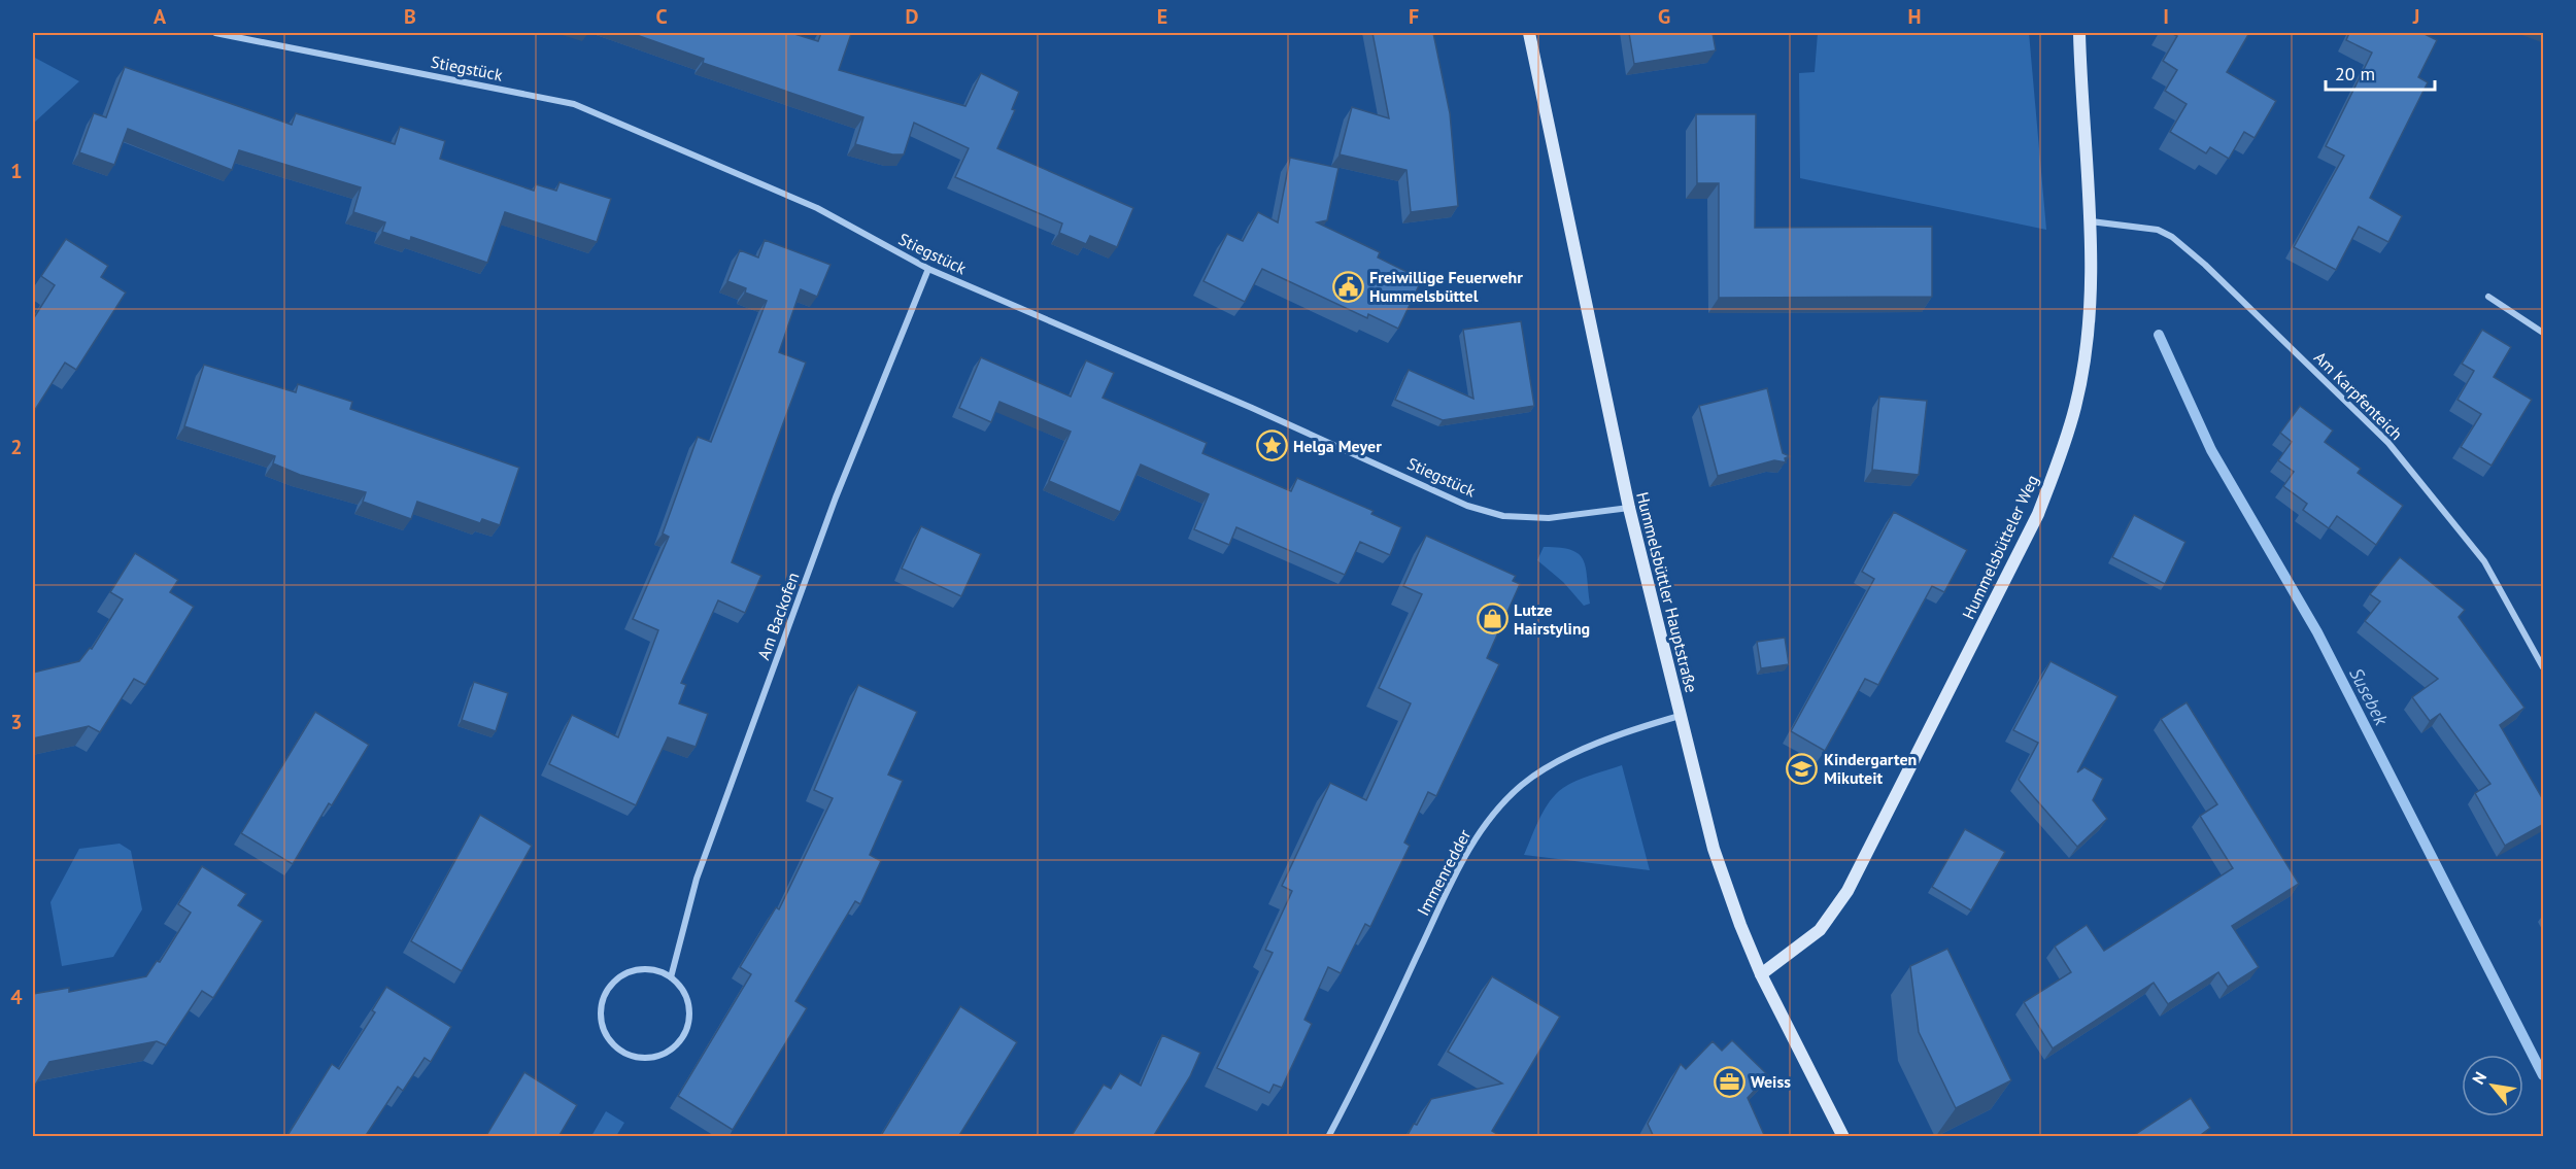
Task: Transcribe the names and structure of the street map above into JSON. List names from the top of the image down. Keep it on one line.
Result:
{"streets":{"main road":["Hummelsbütteler Weg","Hummelsbüttler Hauptstraße"],"street":["Stiegstück","Am Karpfenteich","Am Backofen","Immenredder"]},"crossings":[["Stiegstück","Hummelsbüttler Hauptstraße"],["Stiegstück","Am Backofen"],["Am Karpfenteich","Hummelsbütteler Weg"],["Hummelsbütteler Weg","Hummelsbüttler Hauptstraße"],["Hummelsbüttler Hauptstraße","Immenredder"]],"water":["Susebek"],"places":{"public building":["Freiwillige Feuerwehr Hummelsbüttel"],"place":["Helga Meyer"],"shop":["Lutze Hairstyling"],"school or university":["Kindergarten Mikuteit"],"office":["Weiss"]},"scale_bar":"20 m","north":"top left","grid":{"columns":["A","B","C","D","E","F","G","H","I","J"],"rows":["1","2","3","4"]}}
